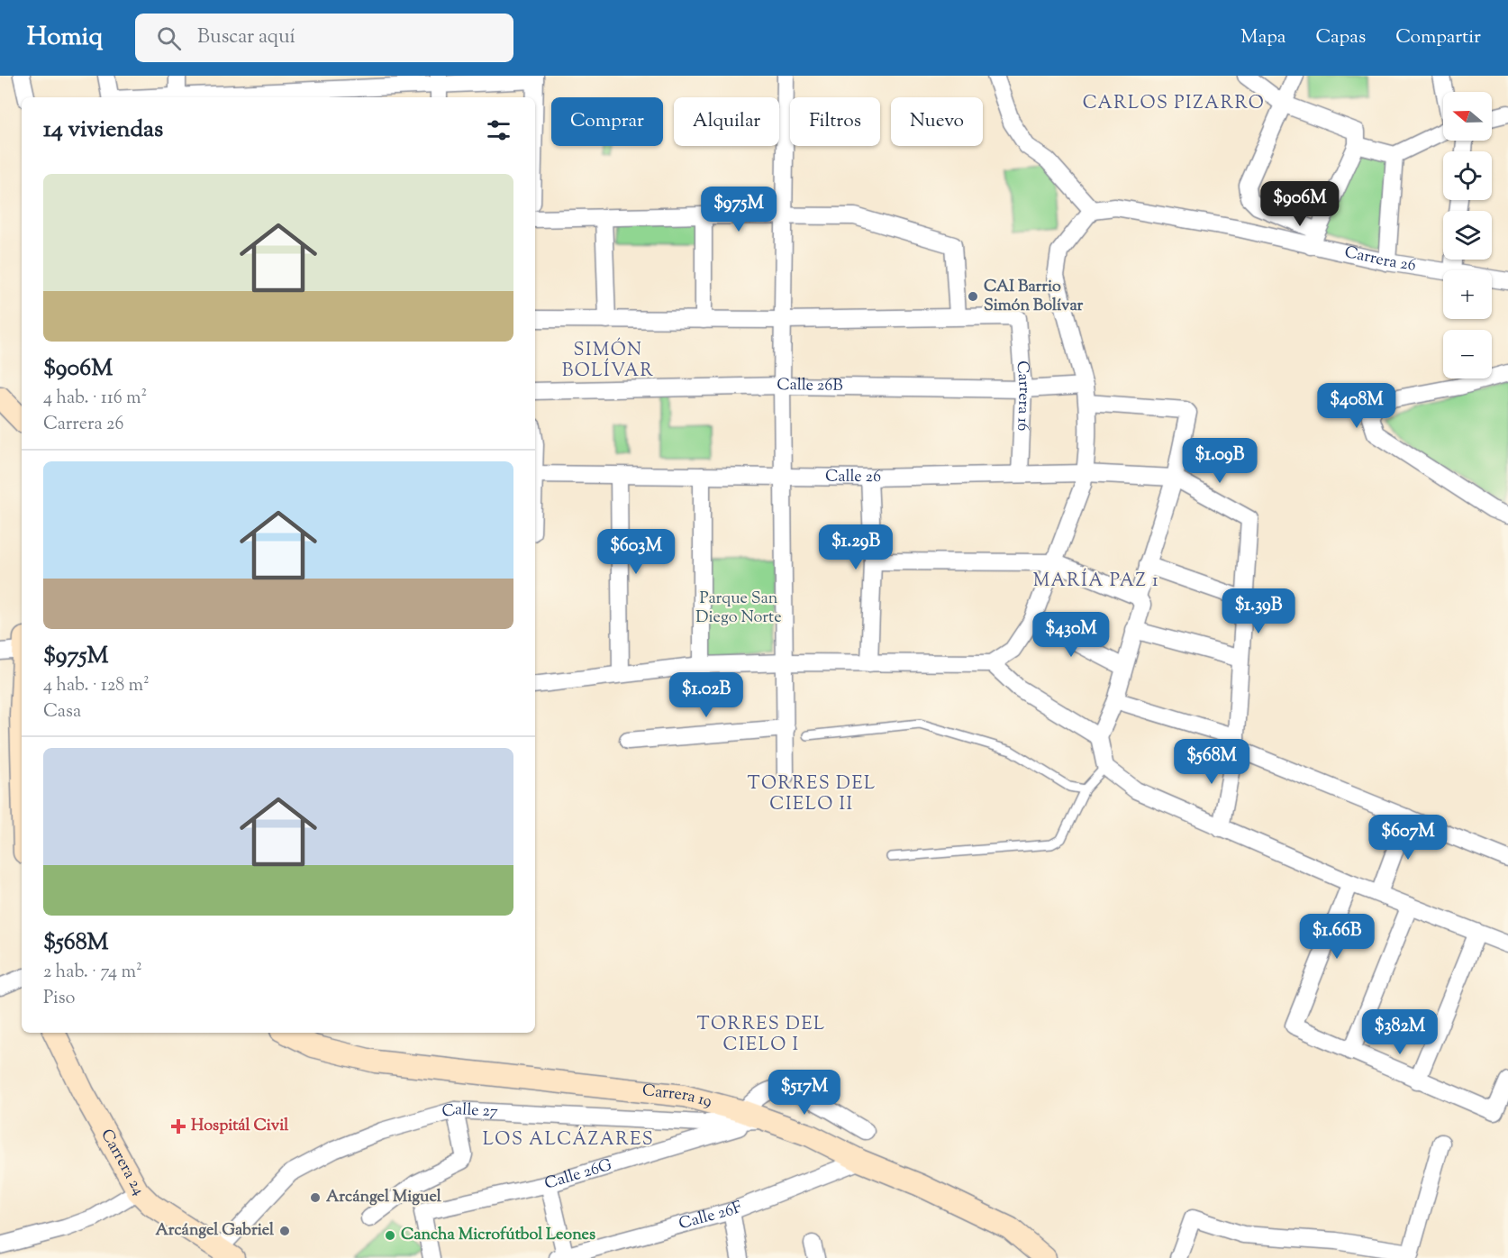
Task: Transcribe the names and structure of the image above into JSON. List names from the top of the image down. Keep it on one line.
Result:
{"streets":{"street":["Carrera 26","Calle 26B","Carrera 16","Calle 26","Carrera 19","Calle 27","Carrera 24","Calle 26G","Calle 26F"]},"crossings":[["Calle 26B","Carrera 16"],["Calle 26B","Calle 26"],["Carrera 16","Calle 26"],["Carrera 19","Calle 27"],["Carrera 19","Calle 26G"],["Carrera 19","Calle 26F"],["Calle 27","Carrera 24"],["Calle 27","Calle 26G"]],"districts":["CARLOS PIZARRO","SIMÓN BOLÍVAR","MARÍA PAZ 1","TORRES DEL CIELO II","TORRES DEL CIELO I","LOS ALCÁZARES"],"parks":["Parque San Diego Norte"],"places":{"other":["CAI Barrio Simón Bolívar","Arcángel Miguel","Arcángel Gabriel","Cancha Microfútbol Leones"],"health":["Hospitál Civil"]},"north":"left","page":{"header":"Homiq","search":"Buscar aquí","nav":["Mapa","Capas","Compartir"],"map_buttons":["+","−"],"chip":["Comprar","Alquilar","Filtros","Nuevo"],"heading":"14 viviendas","list":[{"name":"$906M","note":"4 hab. · 116 m² · Carrera 26"},{"name":"$975M","note":"4 hab. · 128 m² · Casa"},{"name":"$568M","note":"2 hab. · 74 m² · Piso"}],"price":["$906M","$975M","$408M","$1.09B","$1.29B","$603M","$1.39B","$430M","$1.02B","$568M","$607M","$1.66B","$382M","$517M"]}}
